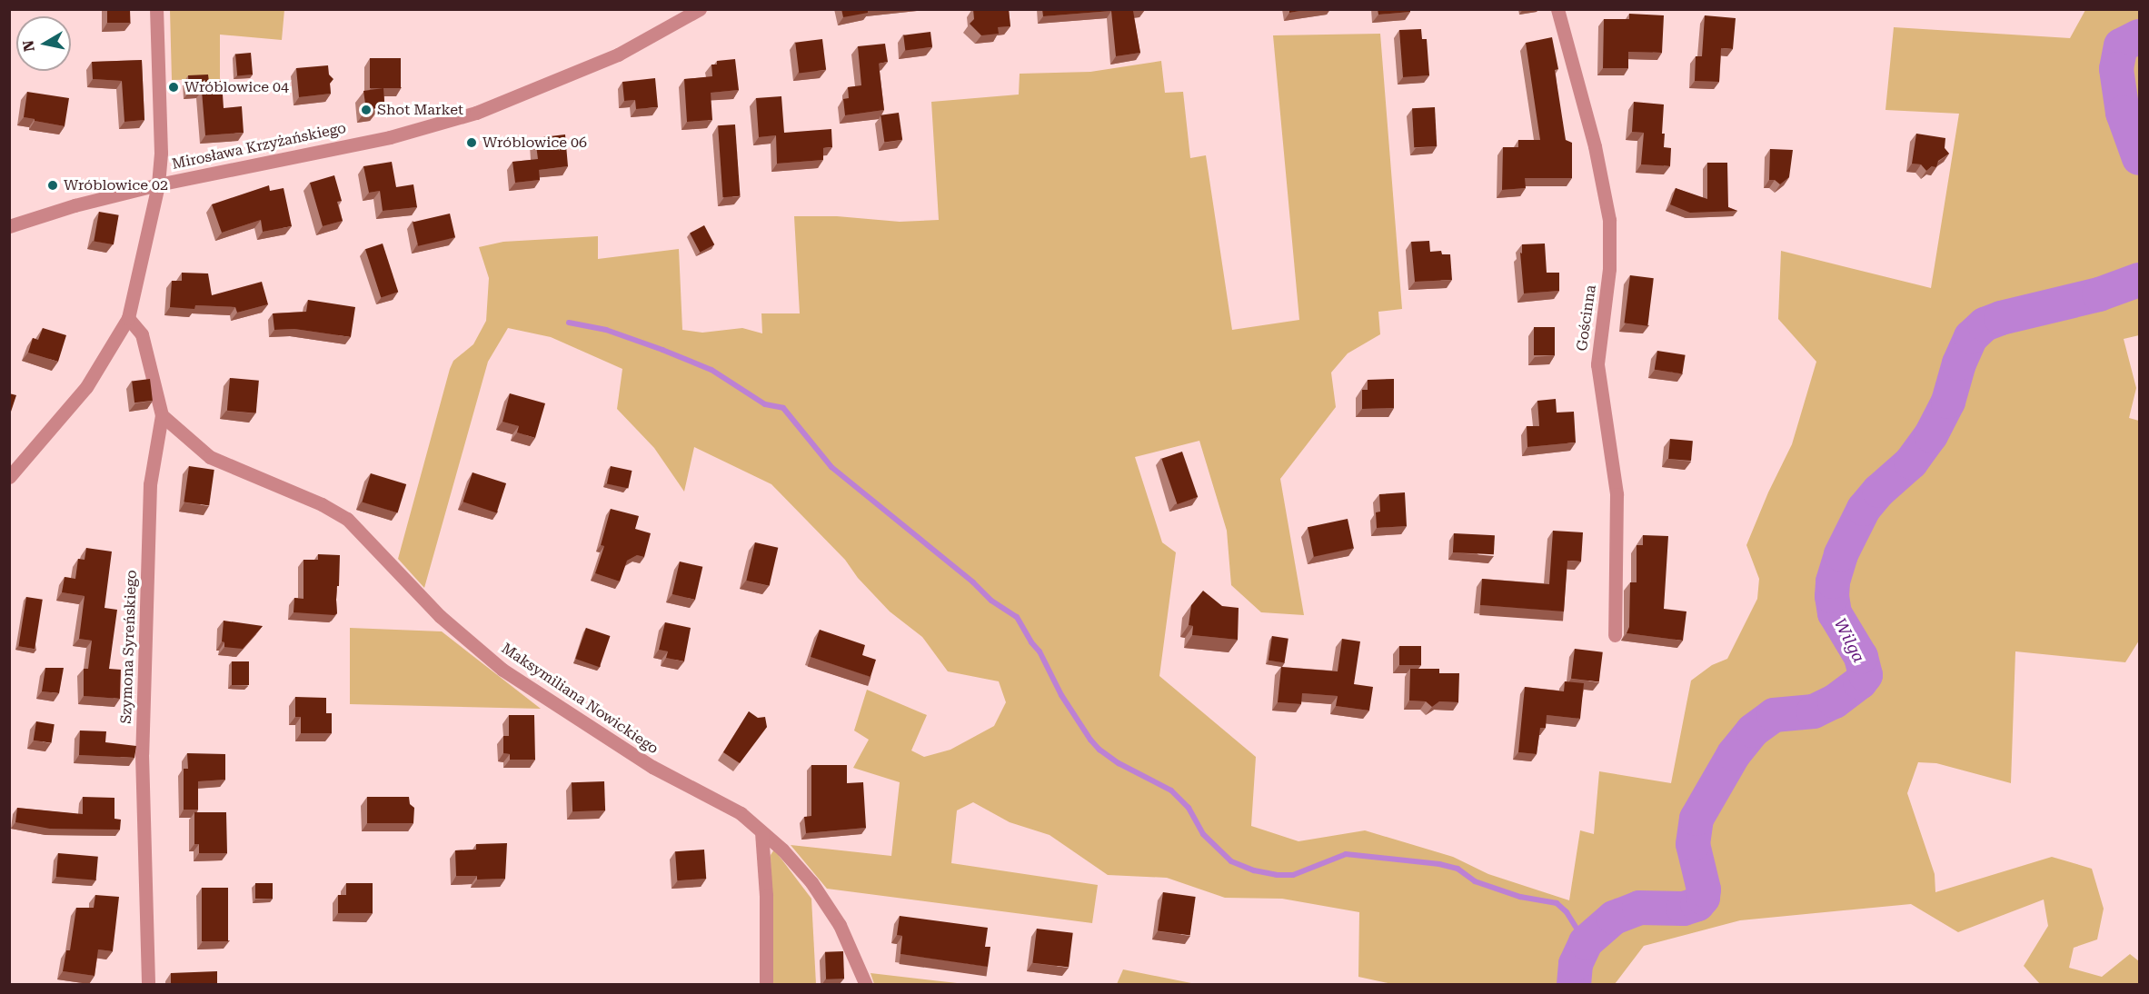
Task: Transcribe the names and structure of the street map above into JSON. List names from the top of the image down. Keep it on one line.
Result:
{"streets":{"street":["Mirosława Krzyżańskiego","Gościnna","Szymona Syreńskiego","Maksymiliana Nowickiego"]},"crossings":[["Szymona Syreńskiego","Maksymiliana Nowickiego"]],"water":["Wilga"],"places":["Wróblowice 04","Shot Market","Wróblowice 06","Wróblowice 02"],"north":"left"}
